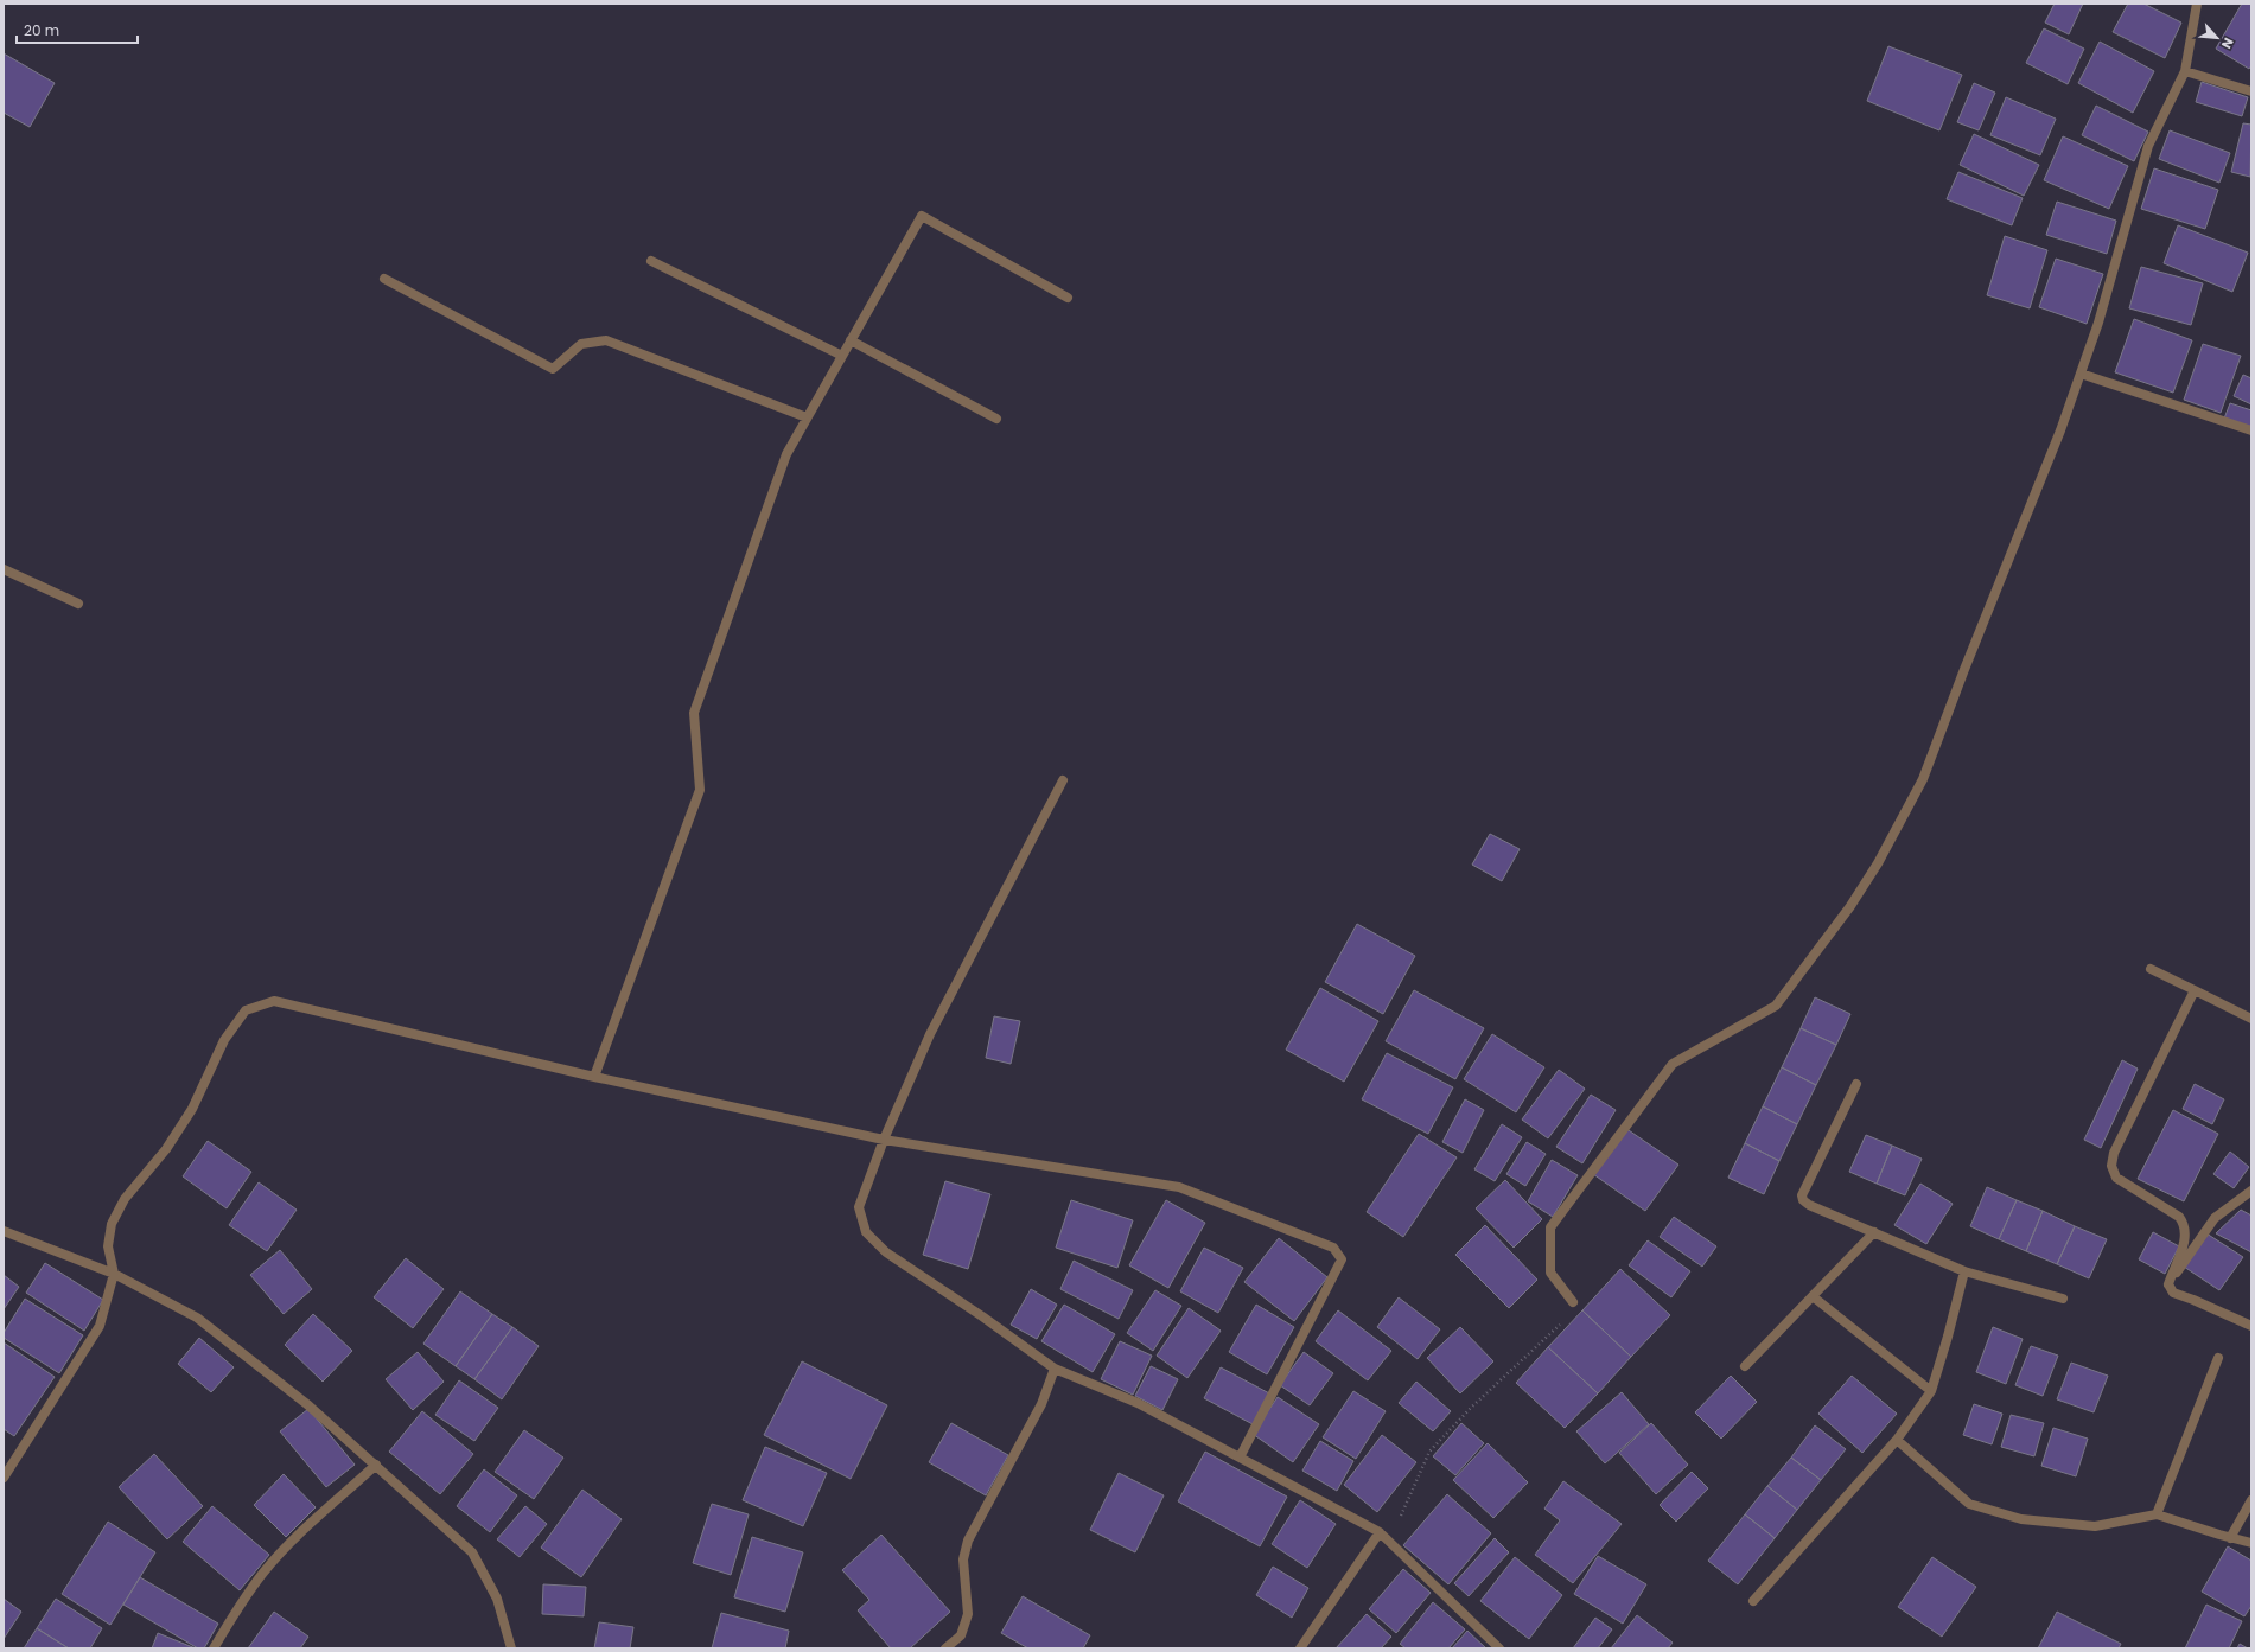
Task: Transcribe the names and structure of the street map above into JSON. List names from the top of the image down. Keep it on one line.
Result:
{"scale_bar":"20 m","north":"bottom right"}
